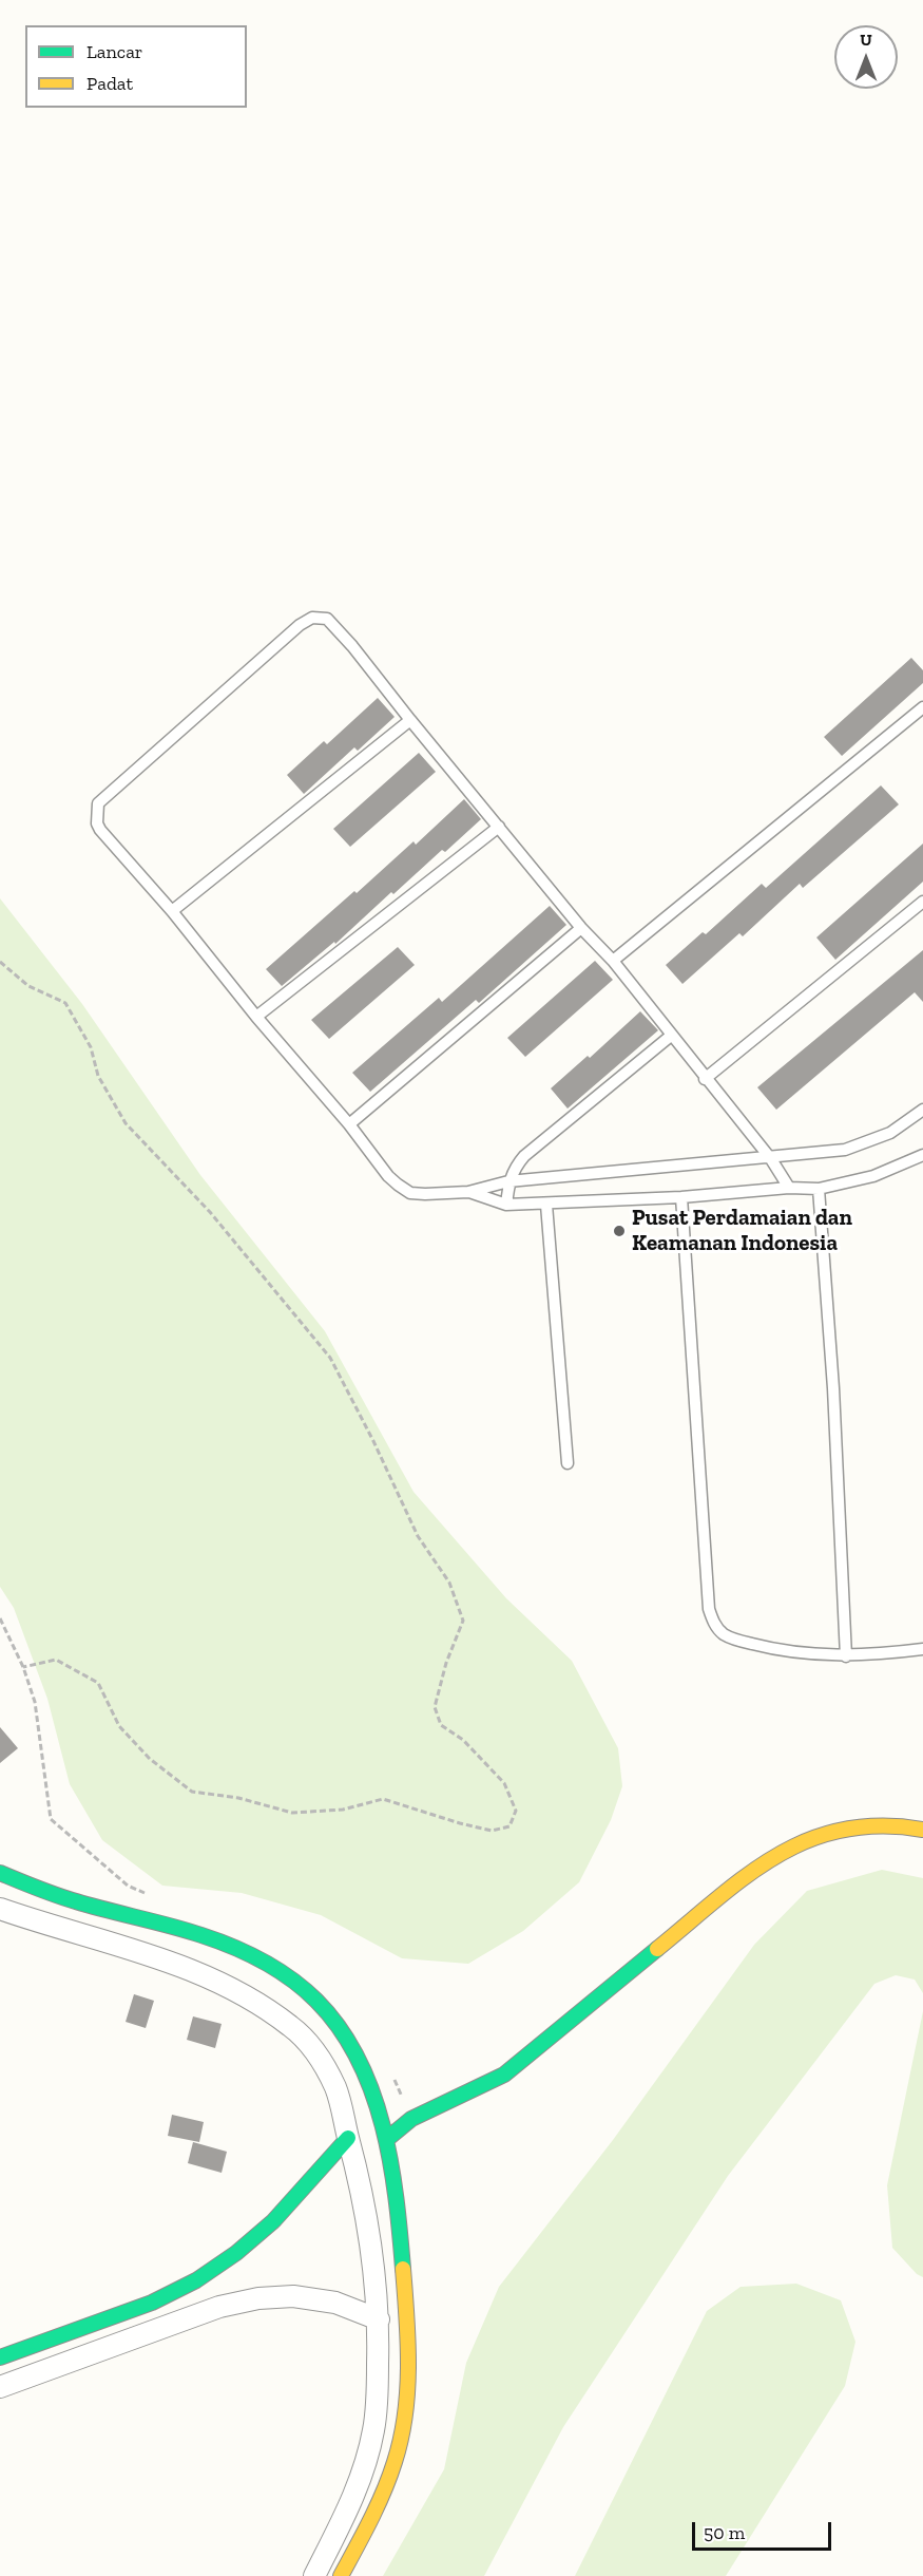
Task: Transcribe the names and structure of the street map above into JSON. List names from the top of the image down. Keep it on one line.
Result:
{"places":["Pusat Perdamaian dan Keamanan Indonesia"],"legend":["Lancar","Padat"],"scale_bar":"50 m","north":"top"}
